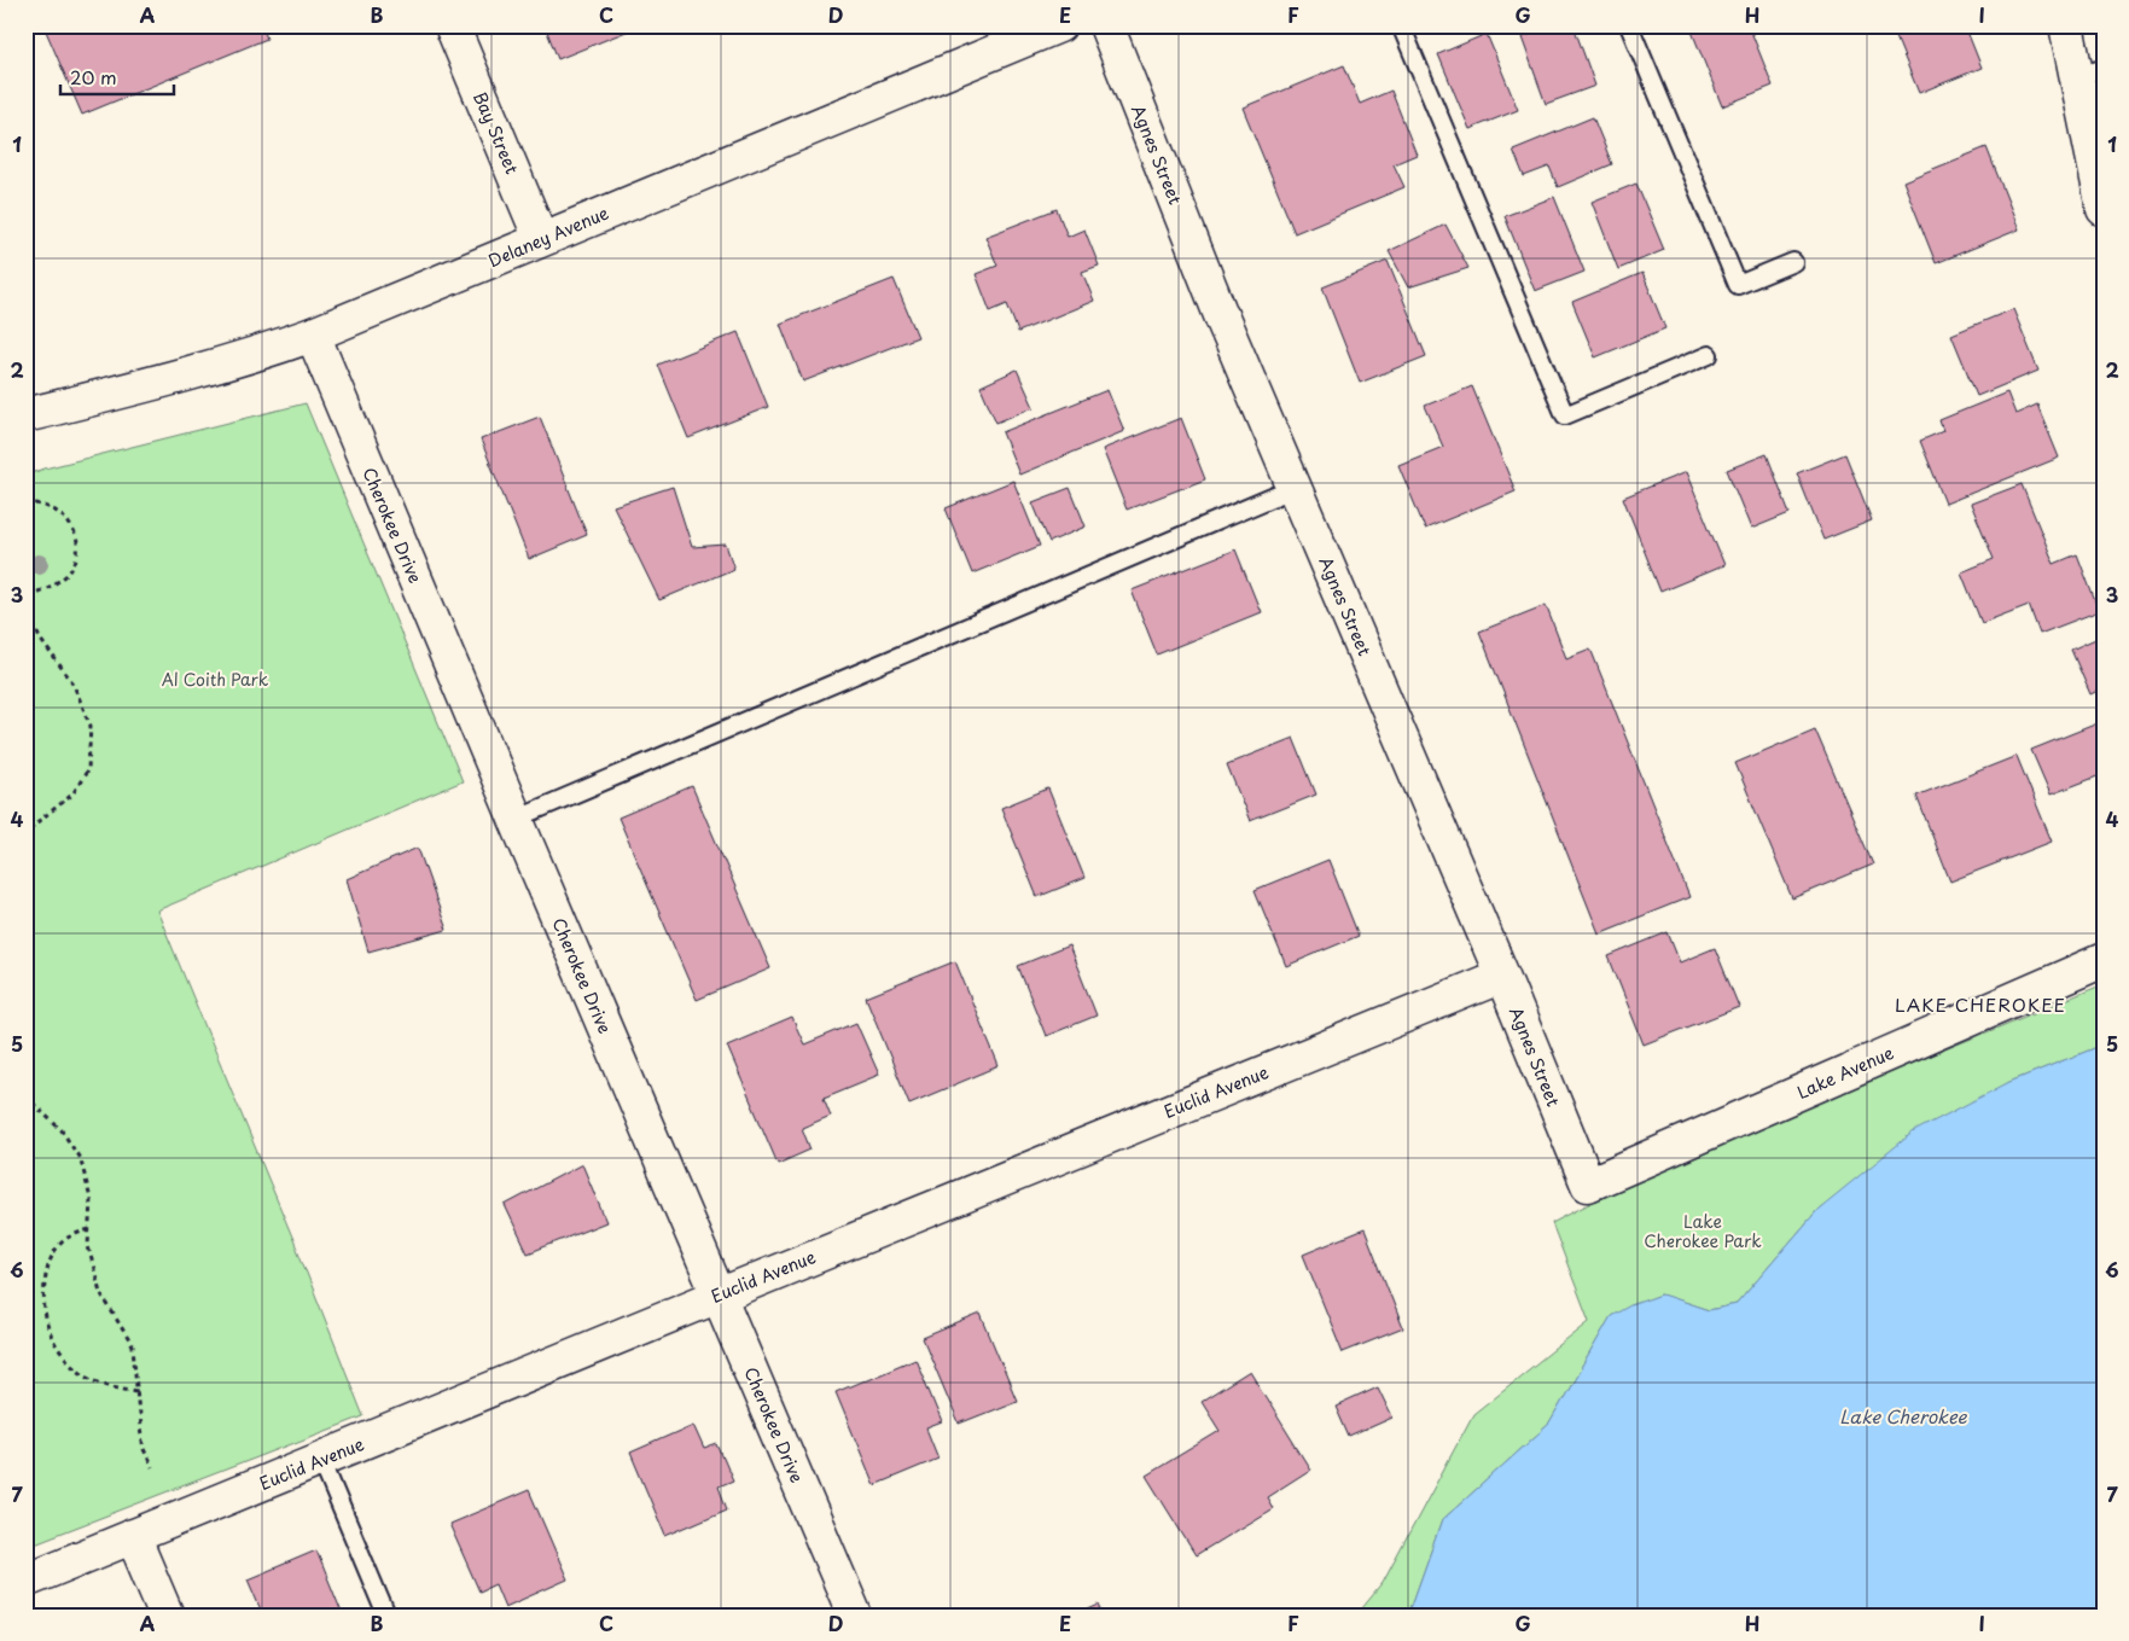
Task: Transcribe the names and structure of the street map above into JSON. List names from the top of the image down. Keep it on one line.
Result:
{"streets":{"street":["Bay Street","Agnes Street","Delaney Avenue","Cherokee Drive","Lake Avenue","Euclid Avenue"]},"crossings":[["Bay Street","Delaney Avenue"],["Agnes Street","Lake Avenue"],["Agnes Street","Euclid Avenue"],["Delaney Avenue","Cherokee Drive"],["Cherokee Drive","Euclid Avenue"]],"districts":["LAKE CHEROKEE"],"water":["Lake Cherokee"],"parks":["Al Coith Park","Lake Cherokee Park"],"scale_bar":"20 m","grid":{"columns":["A","B","C","D","E","F","G","H","I"],"rows":["1","2","3","4","5","6","7"]}}
